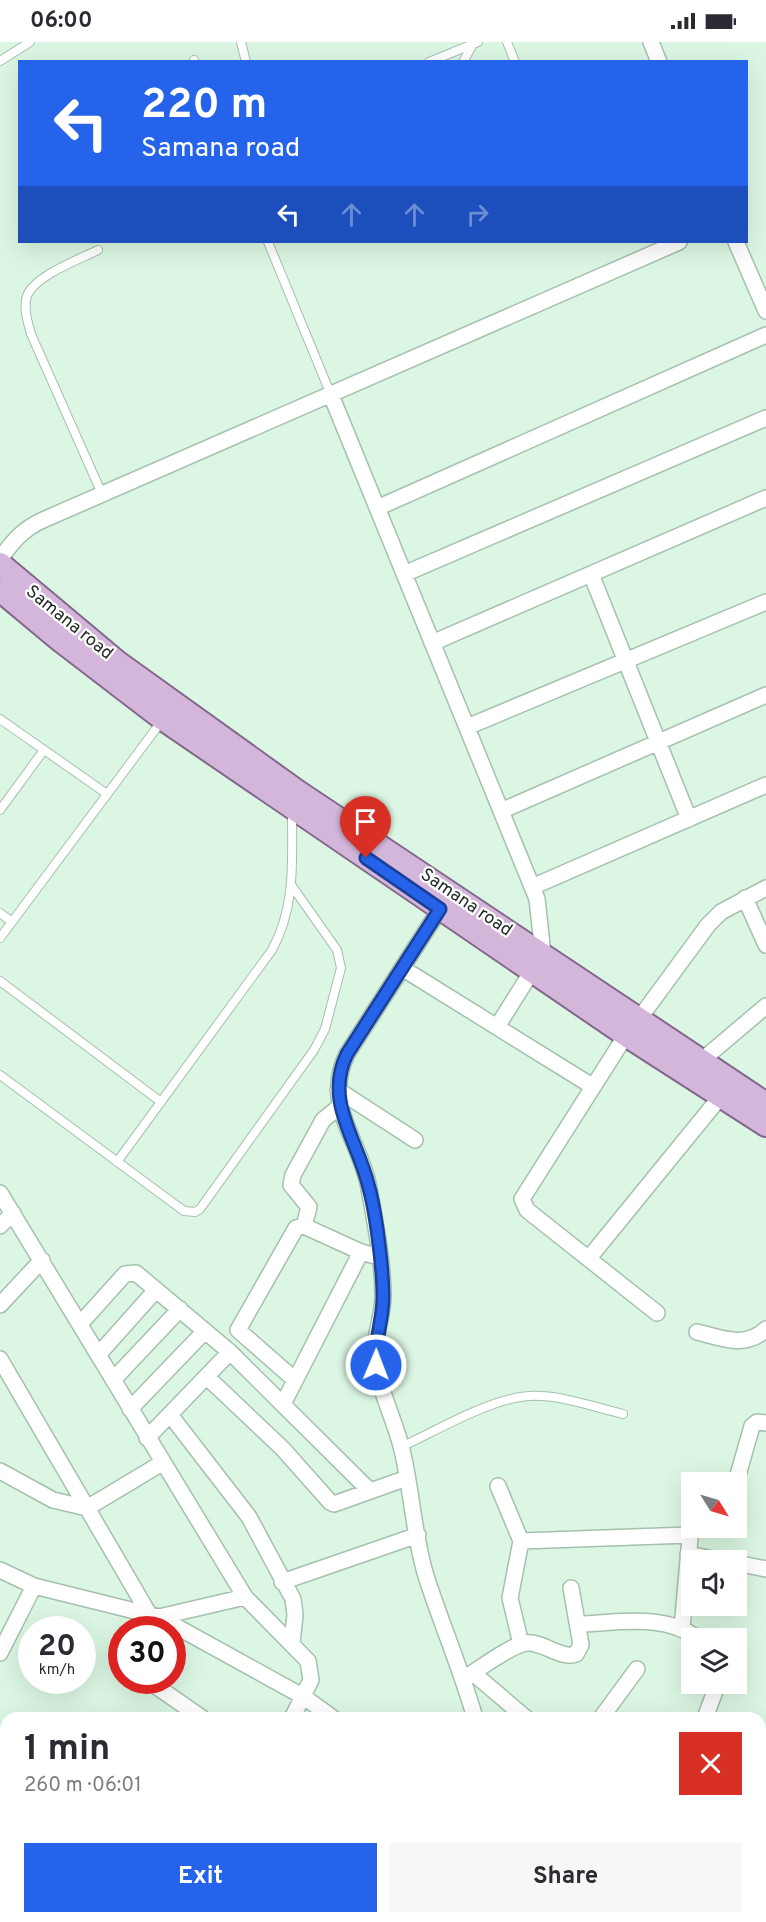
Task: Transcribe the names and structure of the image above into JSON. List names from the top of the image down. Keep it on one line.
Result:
{"streets":{"main road":["Samana road"]},"north":"bottom right","page":{"status":"06:00","turn":["220 m","Samana road"],"speed":"20 km/h","limit":"30","heading":["1 min","260 m · 06:01"],"buttons":["Exit","Share"]}}
